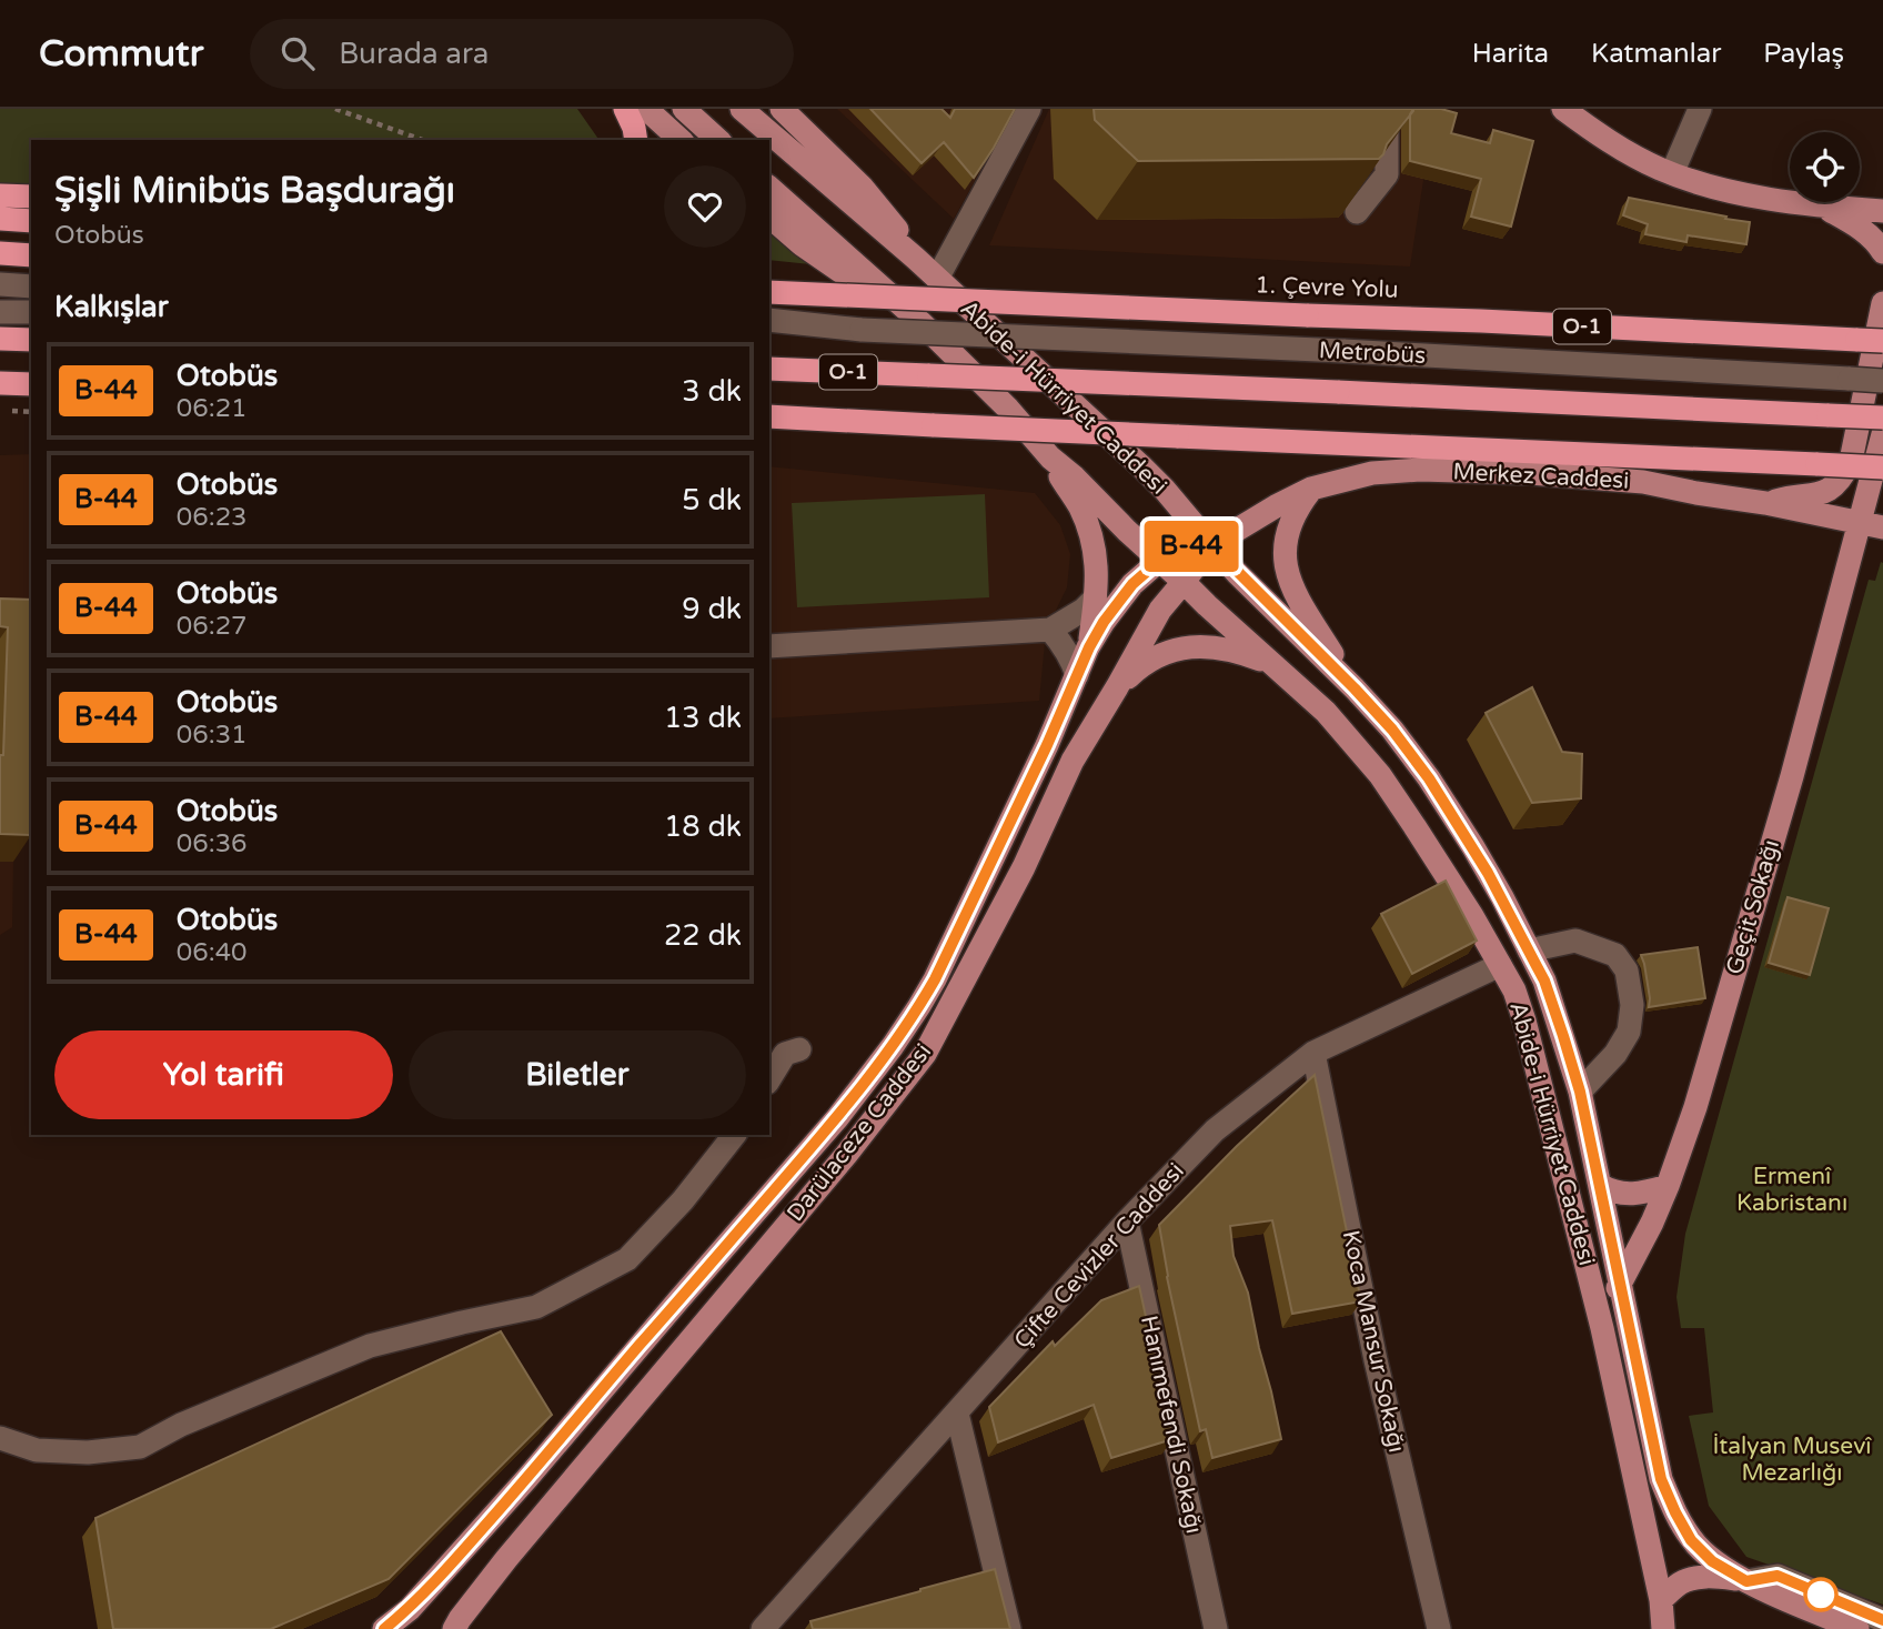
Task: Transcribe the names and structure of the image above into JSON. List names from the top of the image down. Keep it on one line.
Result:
{"streets":{"highway":["1. Çevre Yolu","O-1"],"main road":["Abide-i Hürriyet Caddesi","Merkez Caddesi","Geçit Sokağı","Darülaceze Caddesi"],"street":["Metrobüs","Çifte Cevizler Caddesi","Koca Mansur Sokağı","Hanımefendi Sokağı"]},"crossings":[["Abide-i Hürriyet Caddesi","Merkez Caddesi"],["Abide-i Hürriyet Caddesi","Geçit Sokağı"],["Abide-i Hürriyet Caddesi","Darülaceze Caddesi"],["Abide-i Hürriyet Caddesi","Çifte Cevizler Caddesi"],["Merkez Caddesi","Geçit Sokağı"],["Merkez Caddesi","Darülaceze Caddesi"],["Çifte Cevizler Caddesi","Koca Mansur Sokağı"],["Çifte Cevizler Caddesi","Hanımefendi Sokağı"]],"parks":["Ermenî Kabristanı","İtalyan Musevî Mezarlığı"],"lines":["bus line B-44"],"page":{"header":"Commutr","search":"Burada ara","nav":["Harita","Katmanlar","Paylaş"],"on_map":"B-44","heading":[["Şişli Minibüs Başdurağı","Otobüs"],"Kalkışlar"],"list":[{"mark":"B-44","name":"Otobüs","note":"06:21","value":"3 dk"},{"mark":"B-44","name":"Otobüs","note":"06:23","value":"5 dk"},{"mark":"B-44","name":"Otobüs","note":"06:27","value":"9 dk"},{"mark":"B-44","name":"Otobüs","note":"06:31","value":"13 dk"},{"mark":"B-44","name":"Otobüs","note":"06:36","value":"18 dk"},{"mark":"B-44","name":"Otobüs","note":"06:40","value":"22 dk"}],"buttons":["Yol tarifi","Biletler"]}}
